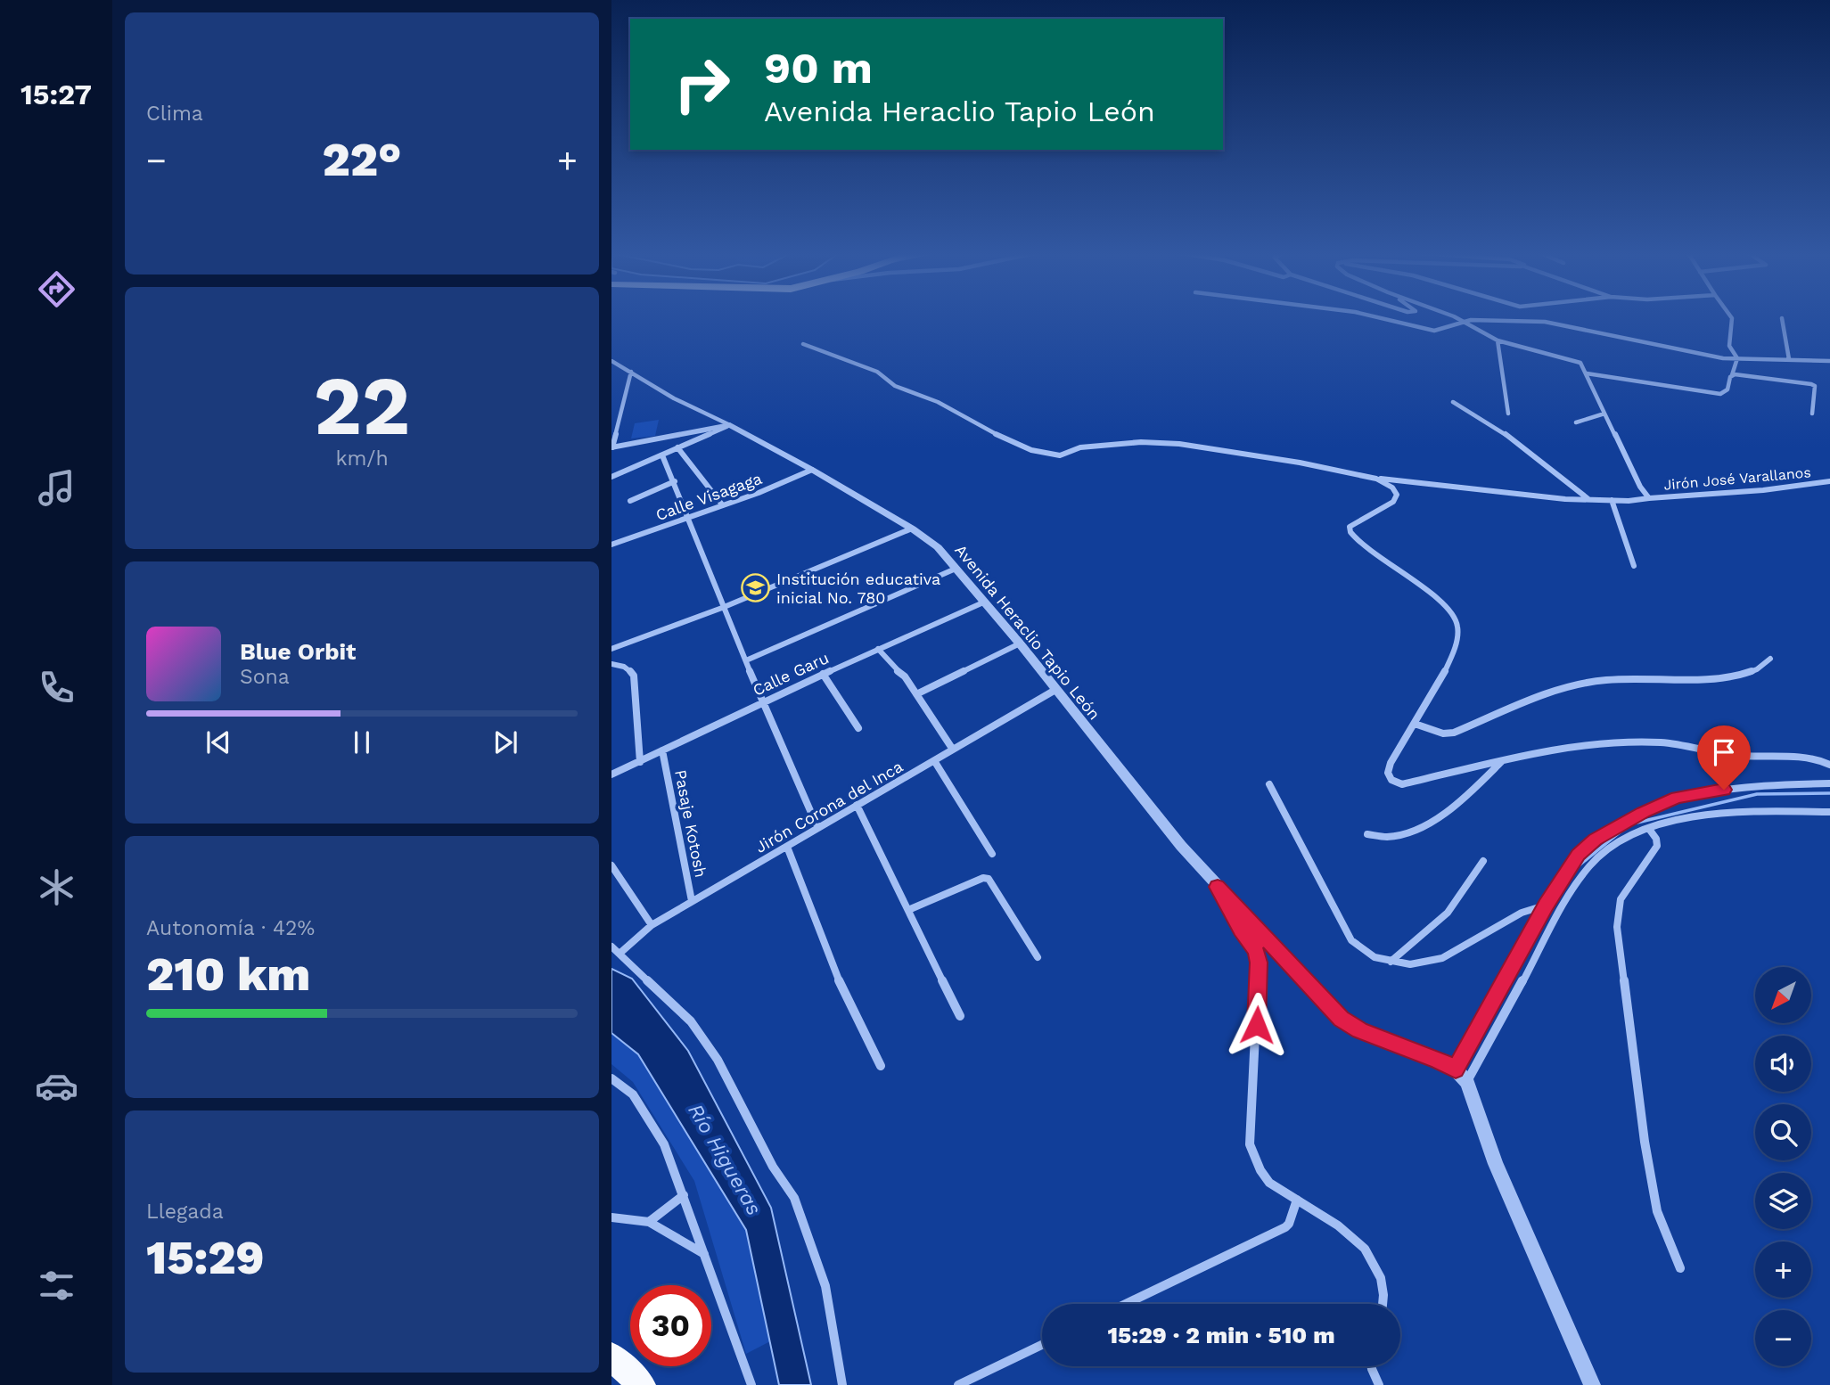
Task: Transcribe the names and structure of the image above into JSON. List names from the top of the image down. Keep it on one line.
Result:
{"streets":{"street":["Jirón José Varallanos","Calle Visagaga","Avenida Heraclio Tapio León","Calle Garu","Jirón Corona del Inca","Pasaje Kotosh"]},"crossings":[["Calle Visagaga","Avenida Heraclio Tapio León"],["Avenida Heraclio Tapio León","Calle Garu"],["Avenida Heraclio Tapio León","Jirón Corona del Inca"],["Calle Garu","Pasaje Kotosh"],["Jirón Corona del Inca","Pasaje Kotosh"]],"water":["Río Higueras"],"places":{"school or university":["Institución educativa inicial No. 780"]},"north":"bottom left","page":{"tabs":"15:27","tile":["Clima",["22","km/h"],["Autonomía · 42%","210 km"],["Llegada","15:29"]],"turn":["90 m","Avenida Heraclio Tapio León"],"heat":["−","22°","+"],"song":["Blue Orbit","Sona"],"map_buttons":["+","−"],"limit":"30","trip":"15:29 · 2 min · 510 m"}}
